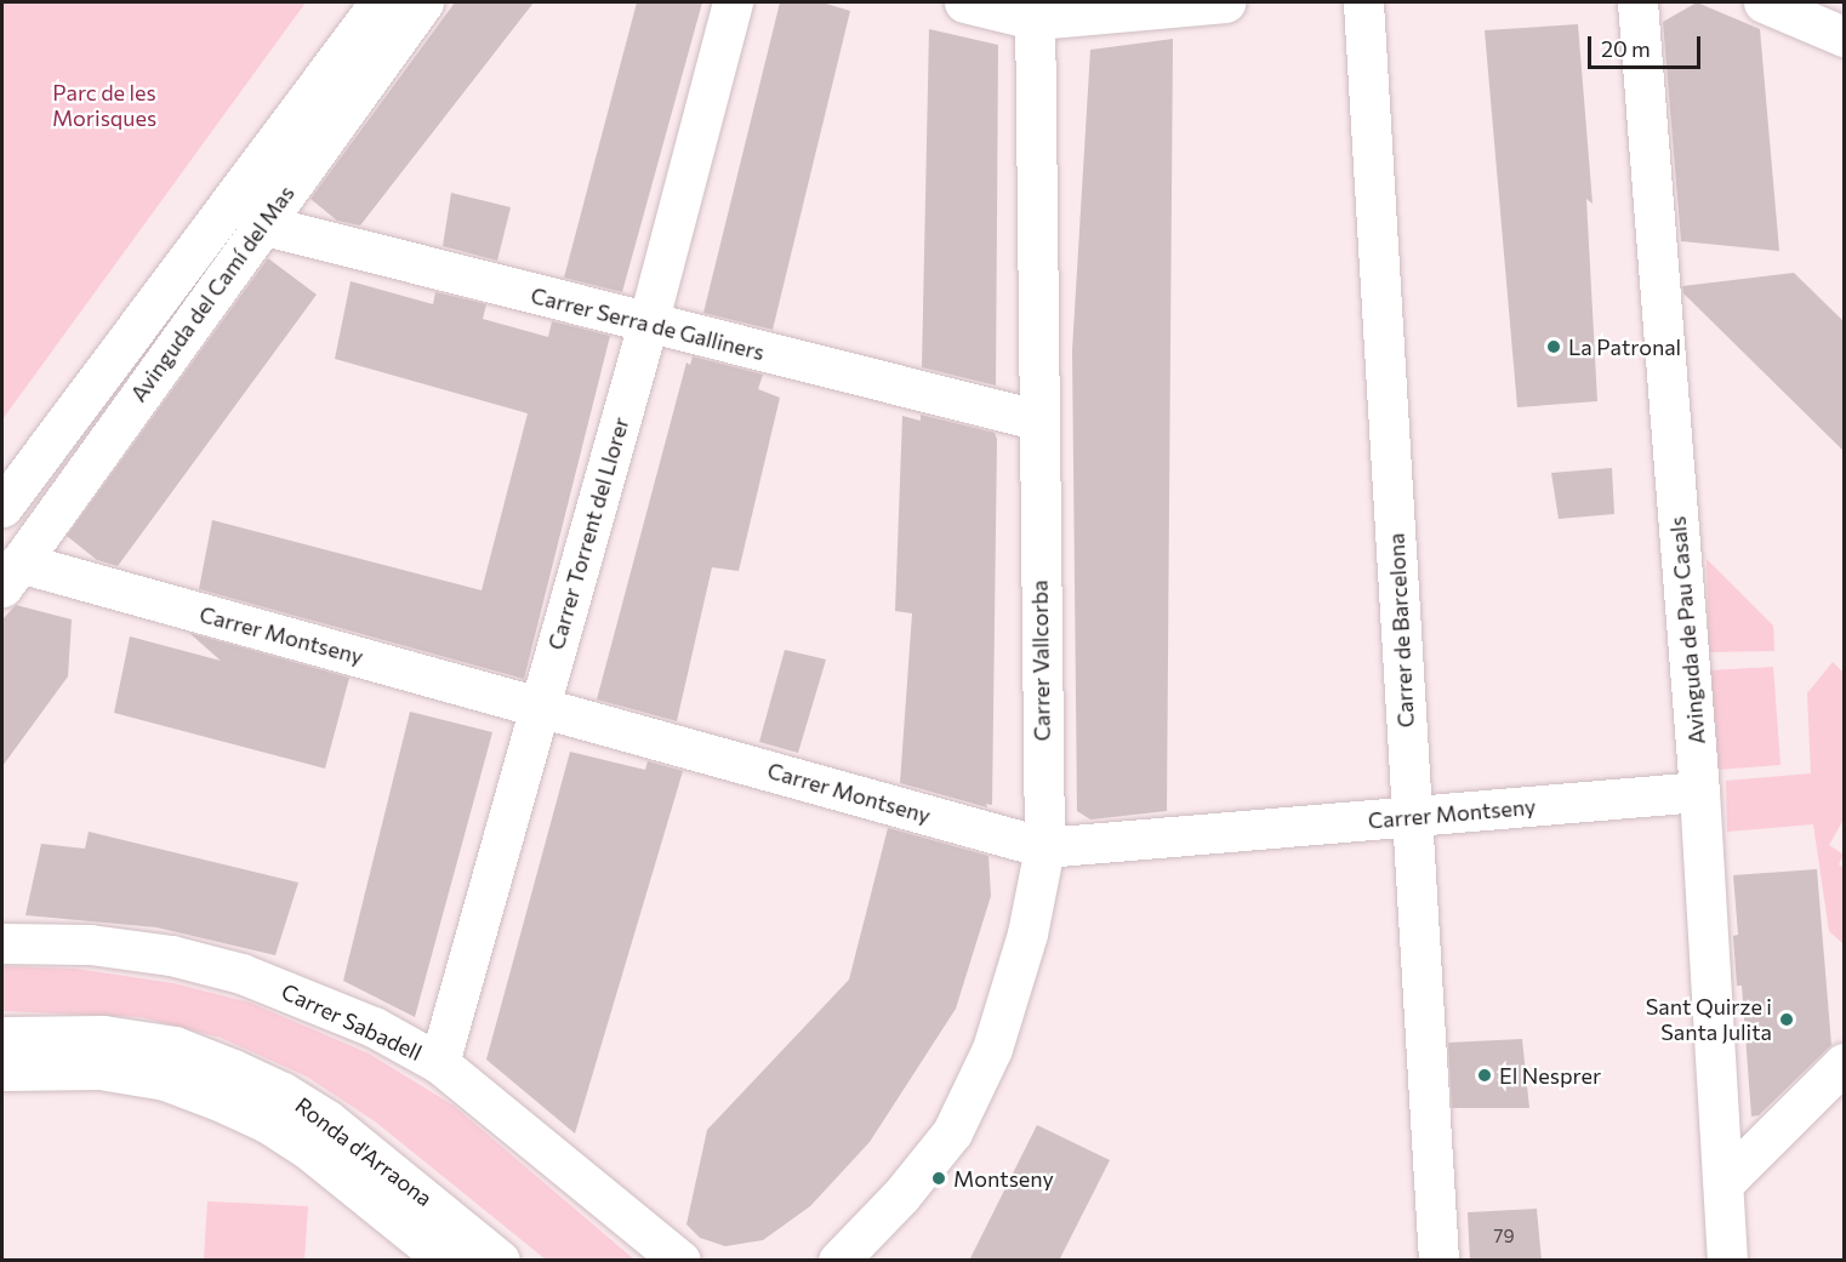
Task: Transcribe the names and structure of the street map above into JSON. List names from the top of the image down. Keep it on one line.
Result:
{"streets":{"street":["Avinguda del Camí del Mas","Carrer Serra de Galliners","Carrer Torrent del Llorer","Carrer de Barcelona","Avinguda de Pau Casals","Carrer Montseny","Carrer Vallcorba","Carrer Sabadell","Ronda d'Arraona"]},"crossings":[["Avinguda del Camí del Mas","Carrer Serra de Galliners"],["Avinguda del Camí del Mas","Carrer Montseny"],["Carrer Serra de Galliners","Carrer Torrent del Llorer"],["Carrer Serra de Galliners","Carrer Vallcorba"],["Carrer Torrent del Llorer","Carrer Montseny"],["Carrer Torrent del Llorer","Carrer Sabadell"],["Carrer de Barcelona","Carrer Montseny"],["Avinguda de Pau Casals","Carrer Montseny"],["Carrer Montseny","Carrer Vallcorba"]],"parks":["Parc de les Morisques"],"places":["La Patronal","Sant Quirze i Santa Julita","El Nesprer","Montseny"],"house_numbers":["79"],"scale_bar":"20 m"}
